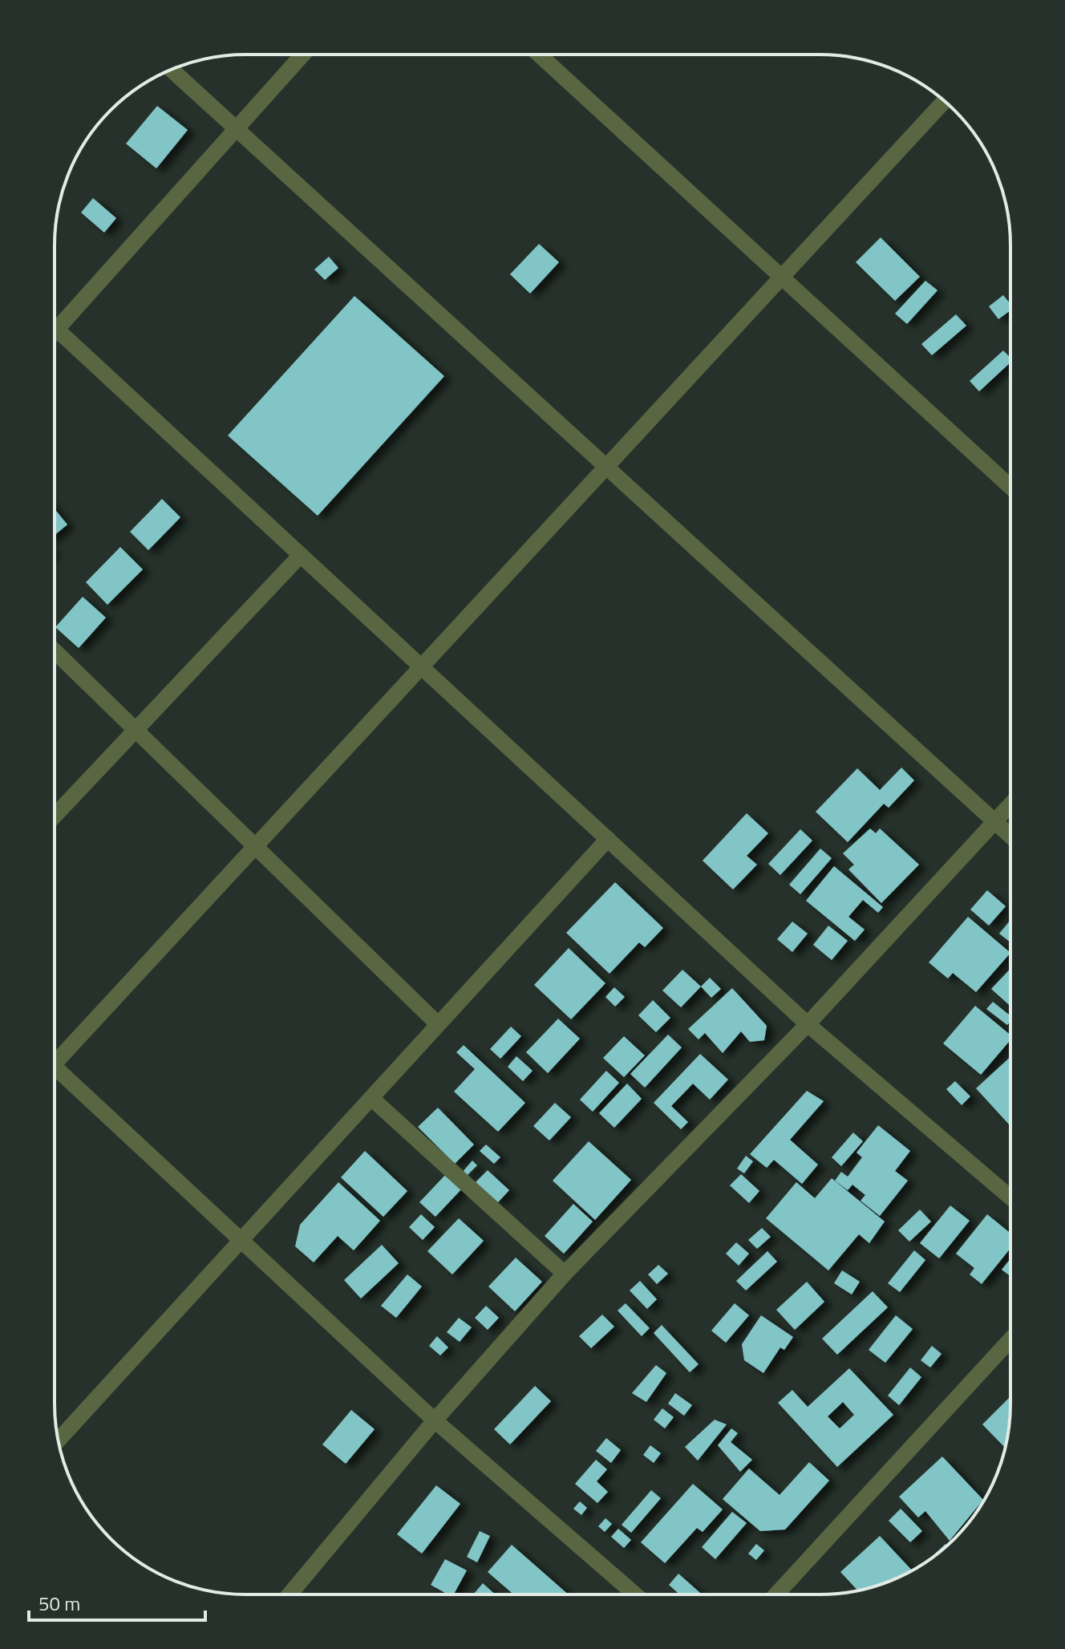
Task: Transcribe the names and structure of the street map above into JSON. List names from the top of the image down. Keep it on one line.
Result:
{"scale_bar":"50 m"}
